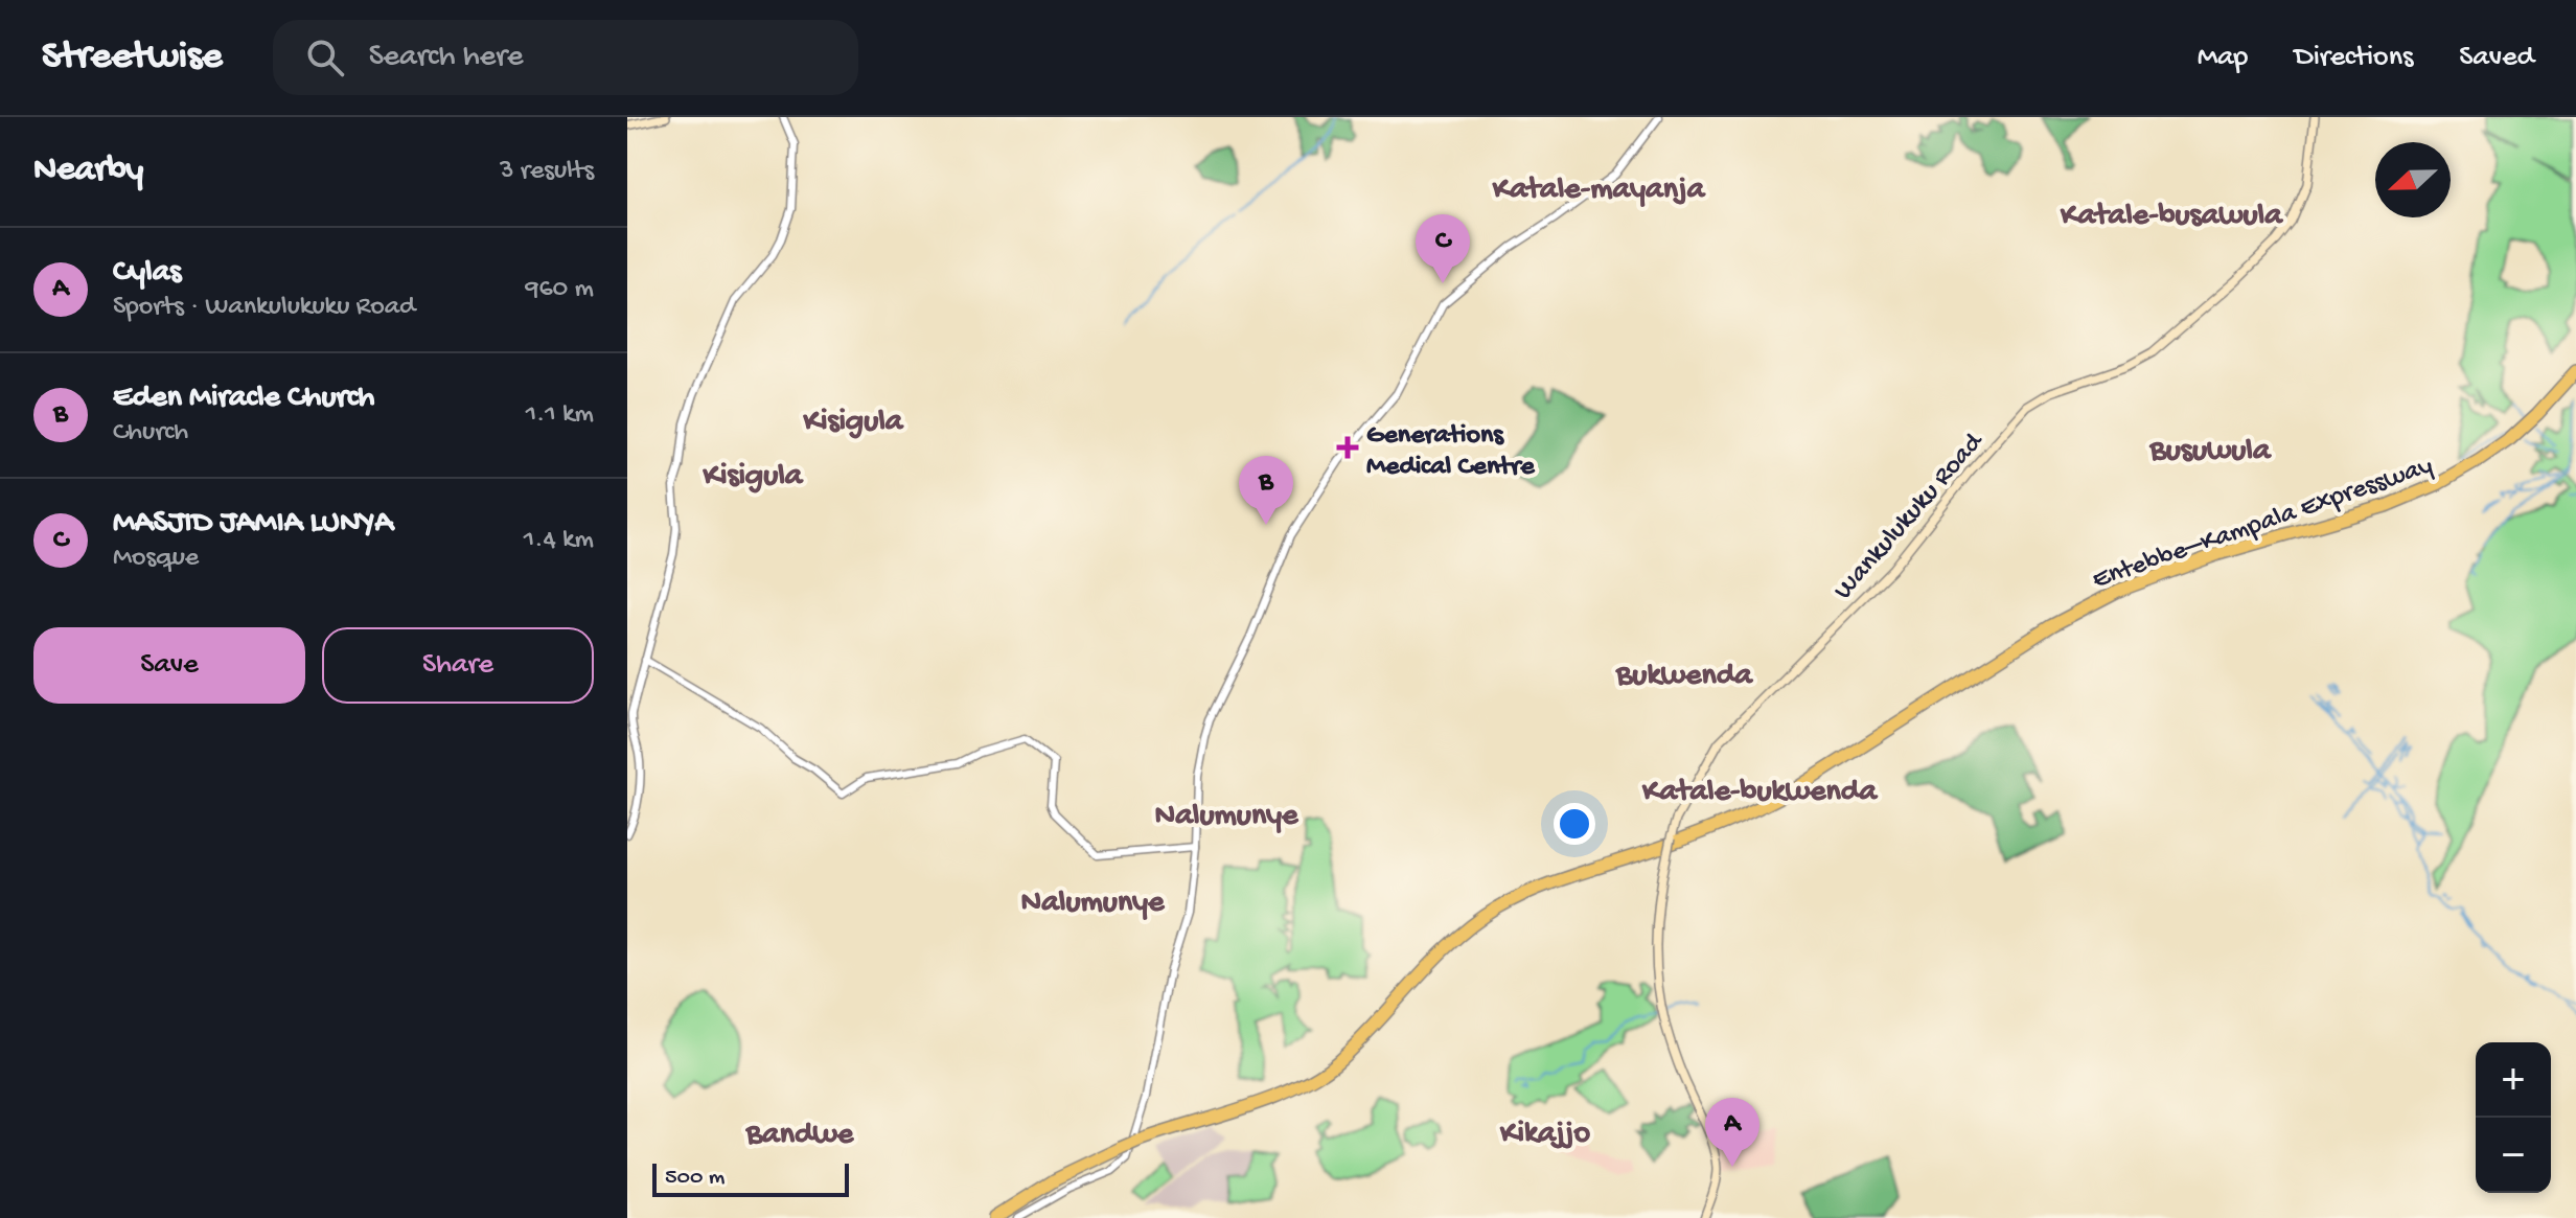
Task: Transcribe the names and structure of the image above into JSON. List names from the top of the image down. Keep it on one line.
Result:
{"streets":{"highway":["Entebbe–Kampala Expressway"],"main road":["Wankulukuku Road"]},"districts":["Katale-mayanja","Katale-busawula","Kisigula","Busuwula","Kisigula","Bukwenda","Katale-bukwenda","Nalumunye","Nalumunye","Kikajjo","Bandwe"],"places":{"health":["Generations Medical Centre"]},"scale_bar":"500 m","north":"left","page":{"header":"Streetwise","search":"Search here","nav":["Map","Directions","Saved"],"heading":["Nearby","3 results"],"pins":["C","B","A"],"list":[{"mark":"A","name":"Cylas","note":"Sports · Wankulukuku Road","value":"960 m"},{"mark":"B","name":"Eden Miracle Church","note":"Church","value":"1.1 km"},{"mark":"C","name":"MASJID JAMIA LUNYA","note":"Mosque","value":"1.4 km"}],"buttons":["Save","Share"],"map_buttons":["+","−"],"scale":"500 m"}}
